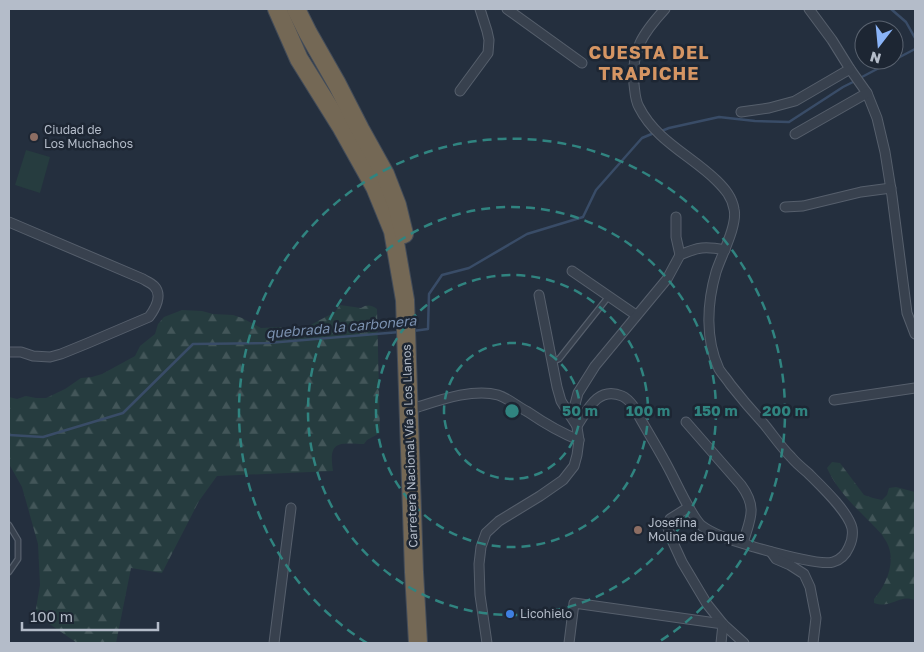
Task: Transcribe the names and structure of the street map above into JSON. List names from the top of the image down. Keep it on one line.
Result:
{"streets":{"highway":["Carretera Nacional Vía a Los Llanos"]},"districts":["CUESTA DEL TRAPICHE"],"water":["quebrada la carbonera"],"places":["Ciudad de Los Muchachos","Josefina Molina de Duque","Licohielo"],"scale_bar":"100 m","north":"bottom","rings":["50 m","100 m","150 m","200 m"]}
